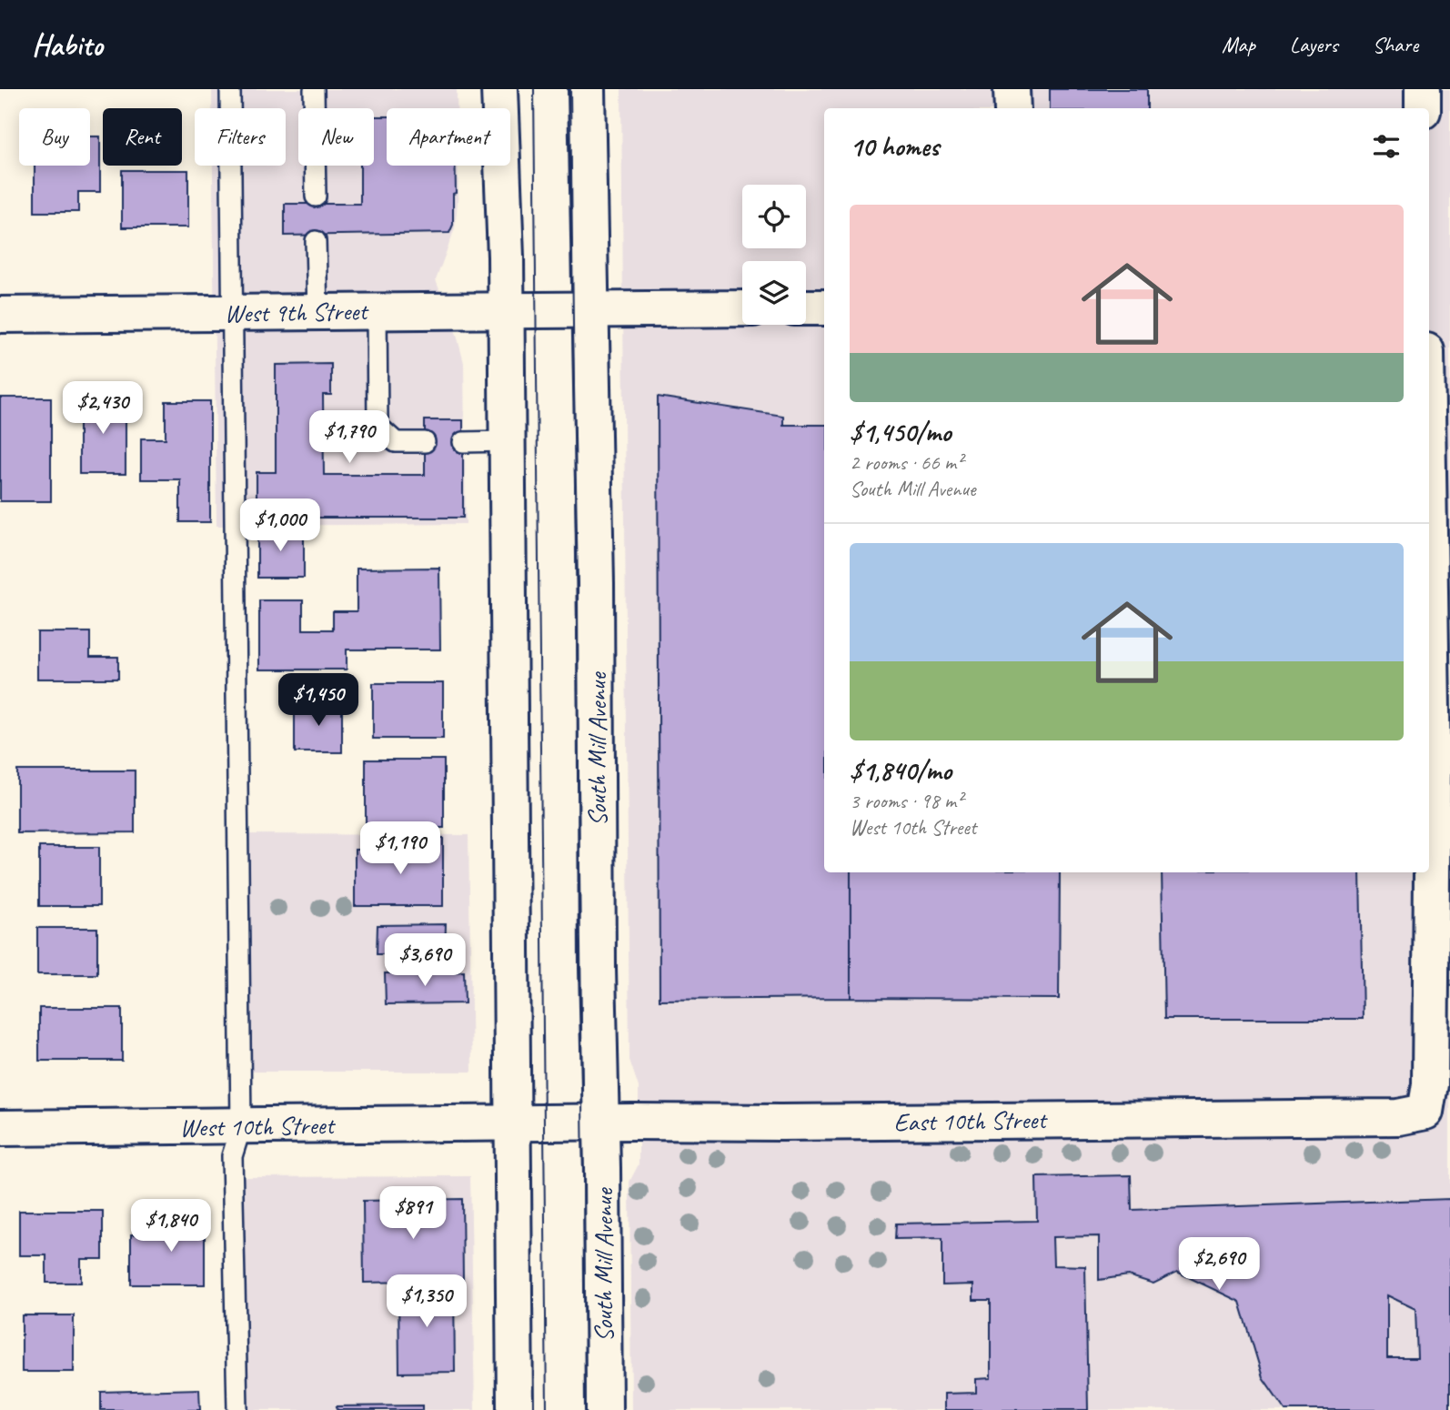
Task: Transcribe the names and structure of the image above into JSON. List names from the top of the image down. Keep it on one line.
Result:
{"streets":{"street":["West 9th Street","South Mill Avenue","East 10th Street","West 10th Street"]},"crossings":[["West 9th Street","South Mill Avenue"],["South Mill Avenue","East 10th Street"],["East 10th Street","West 10th Street"]],"page":{"header":"Habito","nav":["Map","Layers","Share"],"chip":["Buy","Rent","Filters","New","Apartment"],"heading":"10 homes","list":[{"name":"$1,450/mo","note":"2 rooms · 66 m² · South Mill Avenue"},{"name":"$1,840/mo","note":"3 rooms · 98 m² · West 10th Street"}],"price":["$2,430","$1,790","$1,000","$1,450","$1,190","$3,690","$891","$1,840","$2,690","$1,350"]}}
